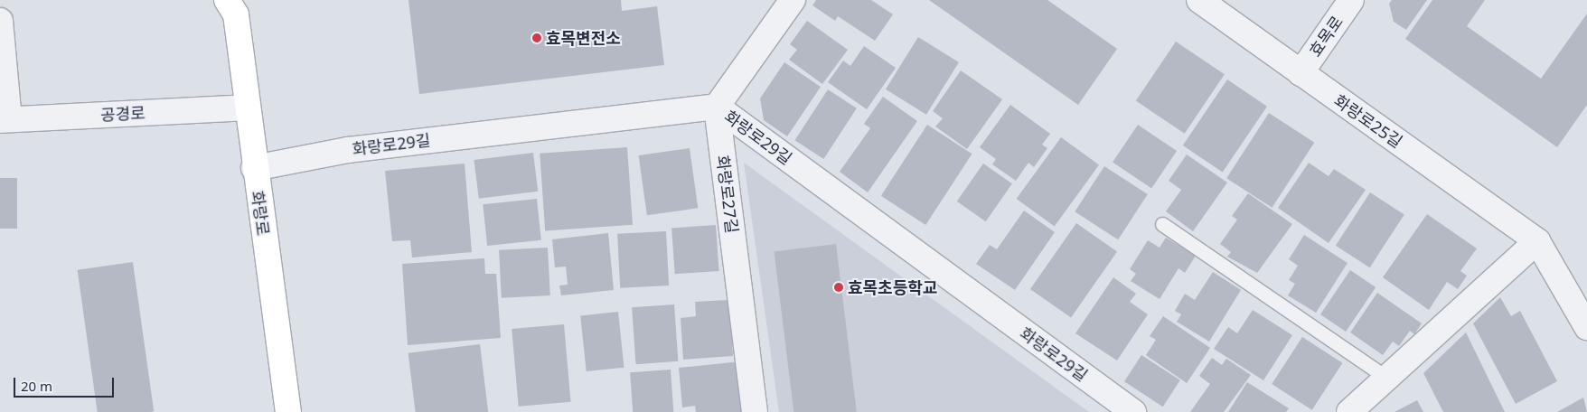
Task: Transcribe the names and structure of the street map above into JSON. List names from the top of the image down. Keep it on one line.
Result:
{"streets":{"main road":["화랑로"],"street":["효목로","공경로","화랑로25길","화랑로29길","화랑로27길"]},"crossings":[["효목로","화랑로25길"],["공경로","화랑로"],["화랑로29길","화랑로27길"],["화랑로29길","화랑로"]],"places":["효목변전소","효목초등학교"],"scale_bar":"20 m"}
